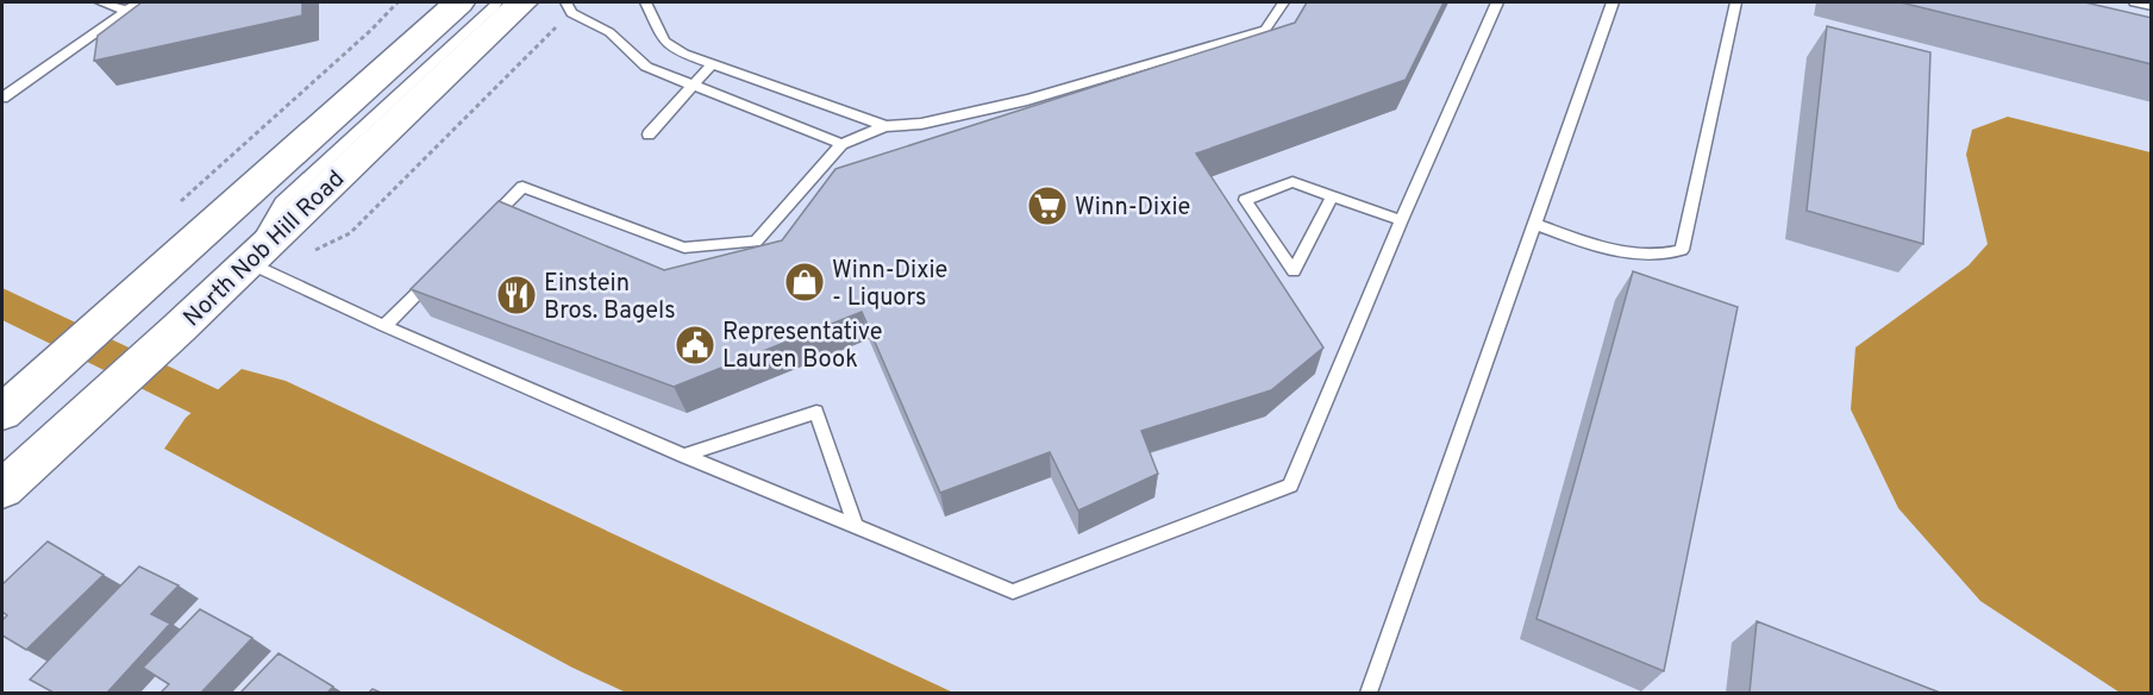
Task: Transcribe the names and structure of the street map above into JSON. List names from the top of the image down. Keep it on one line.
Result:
{"streets":{"main road":["North Nob Hill Road"]},"places":{"supermarket":["Winn-Dixie"],"shop":["Winn-Dixie - Liquors"],"restaurant":["Einstein Bros. Bagels"],"public building":["Representative Lauren Book"]}}
